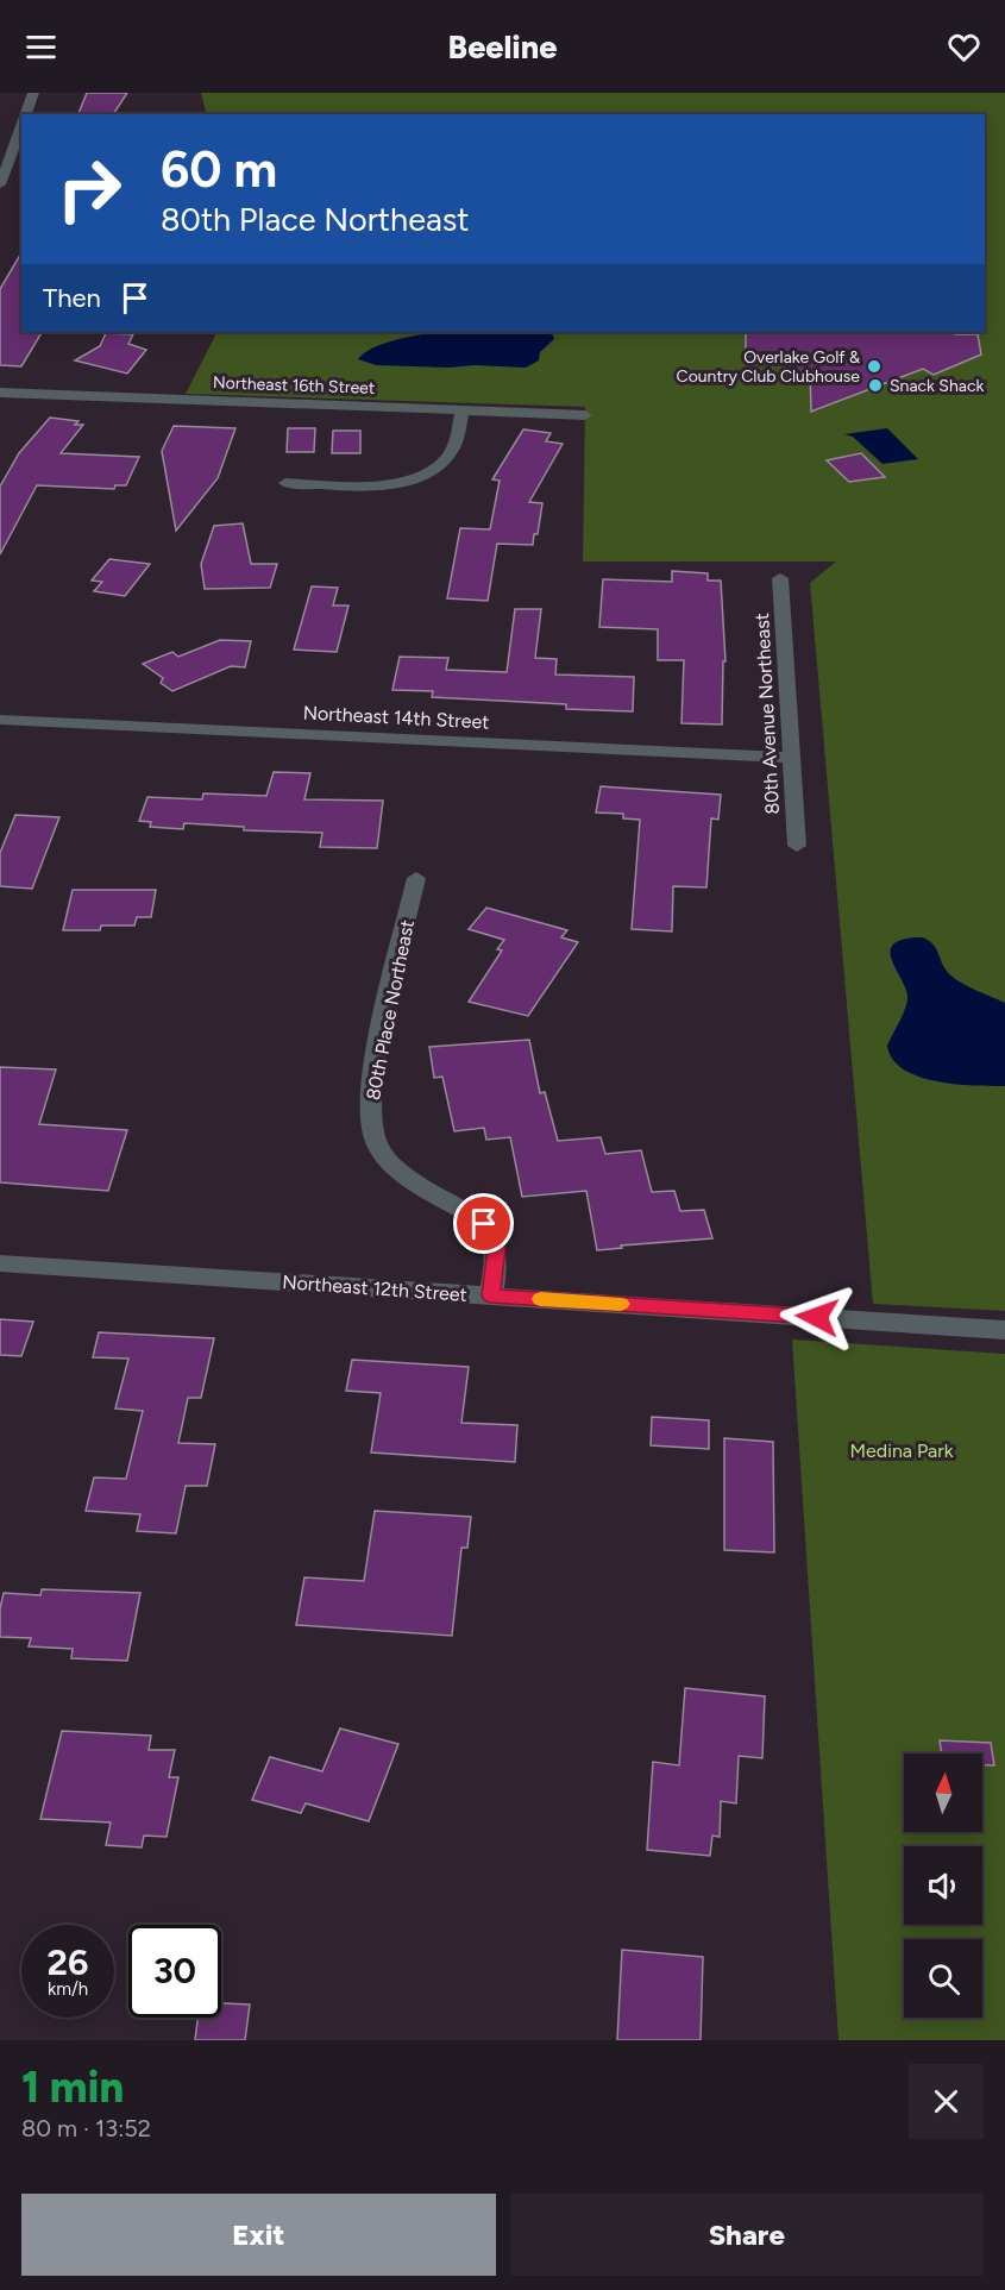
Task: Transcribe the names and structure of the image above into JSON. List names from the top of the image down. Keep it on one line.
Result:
{"streets":{"street":["Northeast 16th Street","80th Avenue Northeast","Northeast 14th Street","80th Place Northeast","Northeast 12th Street"]},"crossings":[["80th Avenue Northeast","Northeast 14th Street"],["80th Place Northeast","Northeast 12th Street"]],"parks":["Medina Park"],"places":["Overlake Golf & Country Club Clubhouse","Snack Shack"],"north":"top","page":{"header":"Beeline","turn":["60 m","80th Place Northeast"],"then":"Then","speed":"26 km/h","limit":"30","heading":["1 min","80 m · 13:52"],"buttons":["Exit","Share"]}}
